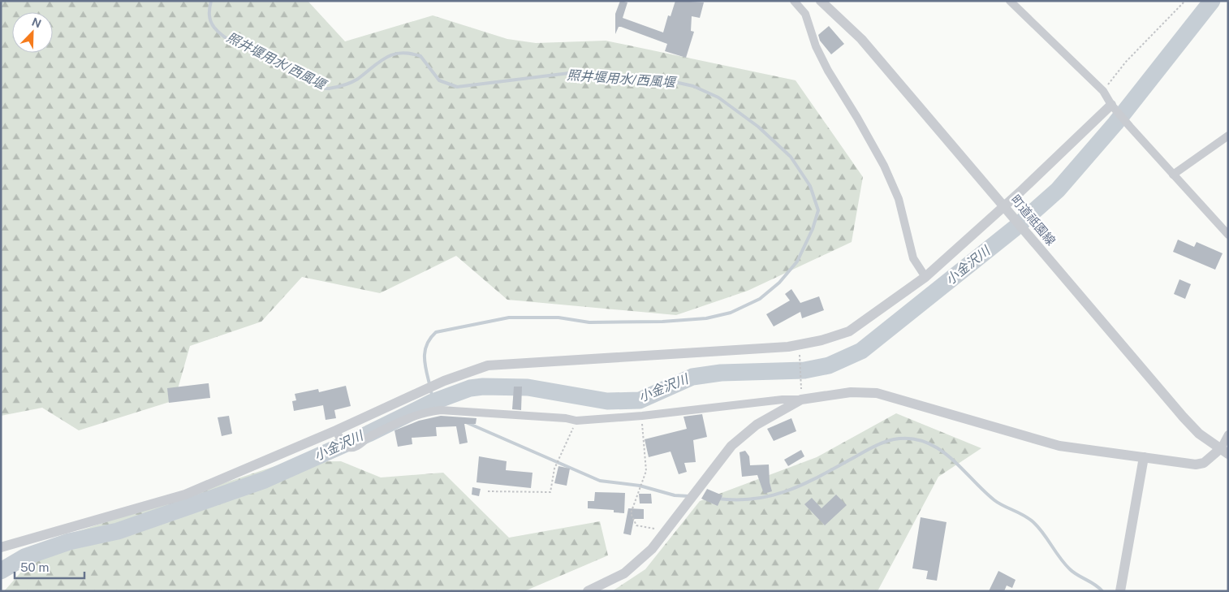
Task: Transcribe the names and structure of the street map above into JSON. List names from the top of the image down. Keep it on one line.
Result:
{"streets":{"street":["町道祗園線"]},"water":["照井堰用水/西風堰","小金沢川"],"scale_bar":"50 m","north":"top right"}
